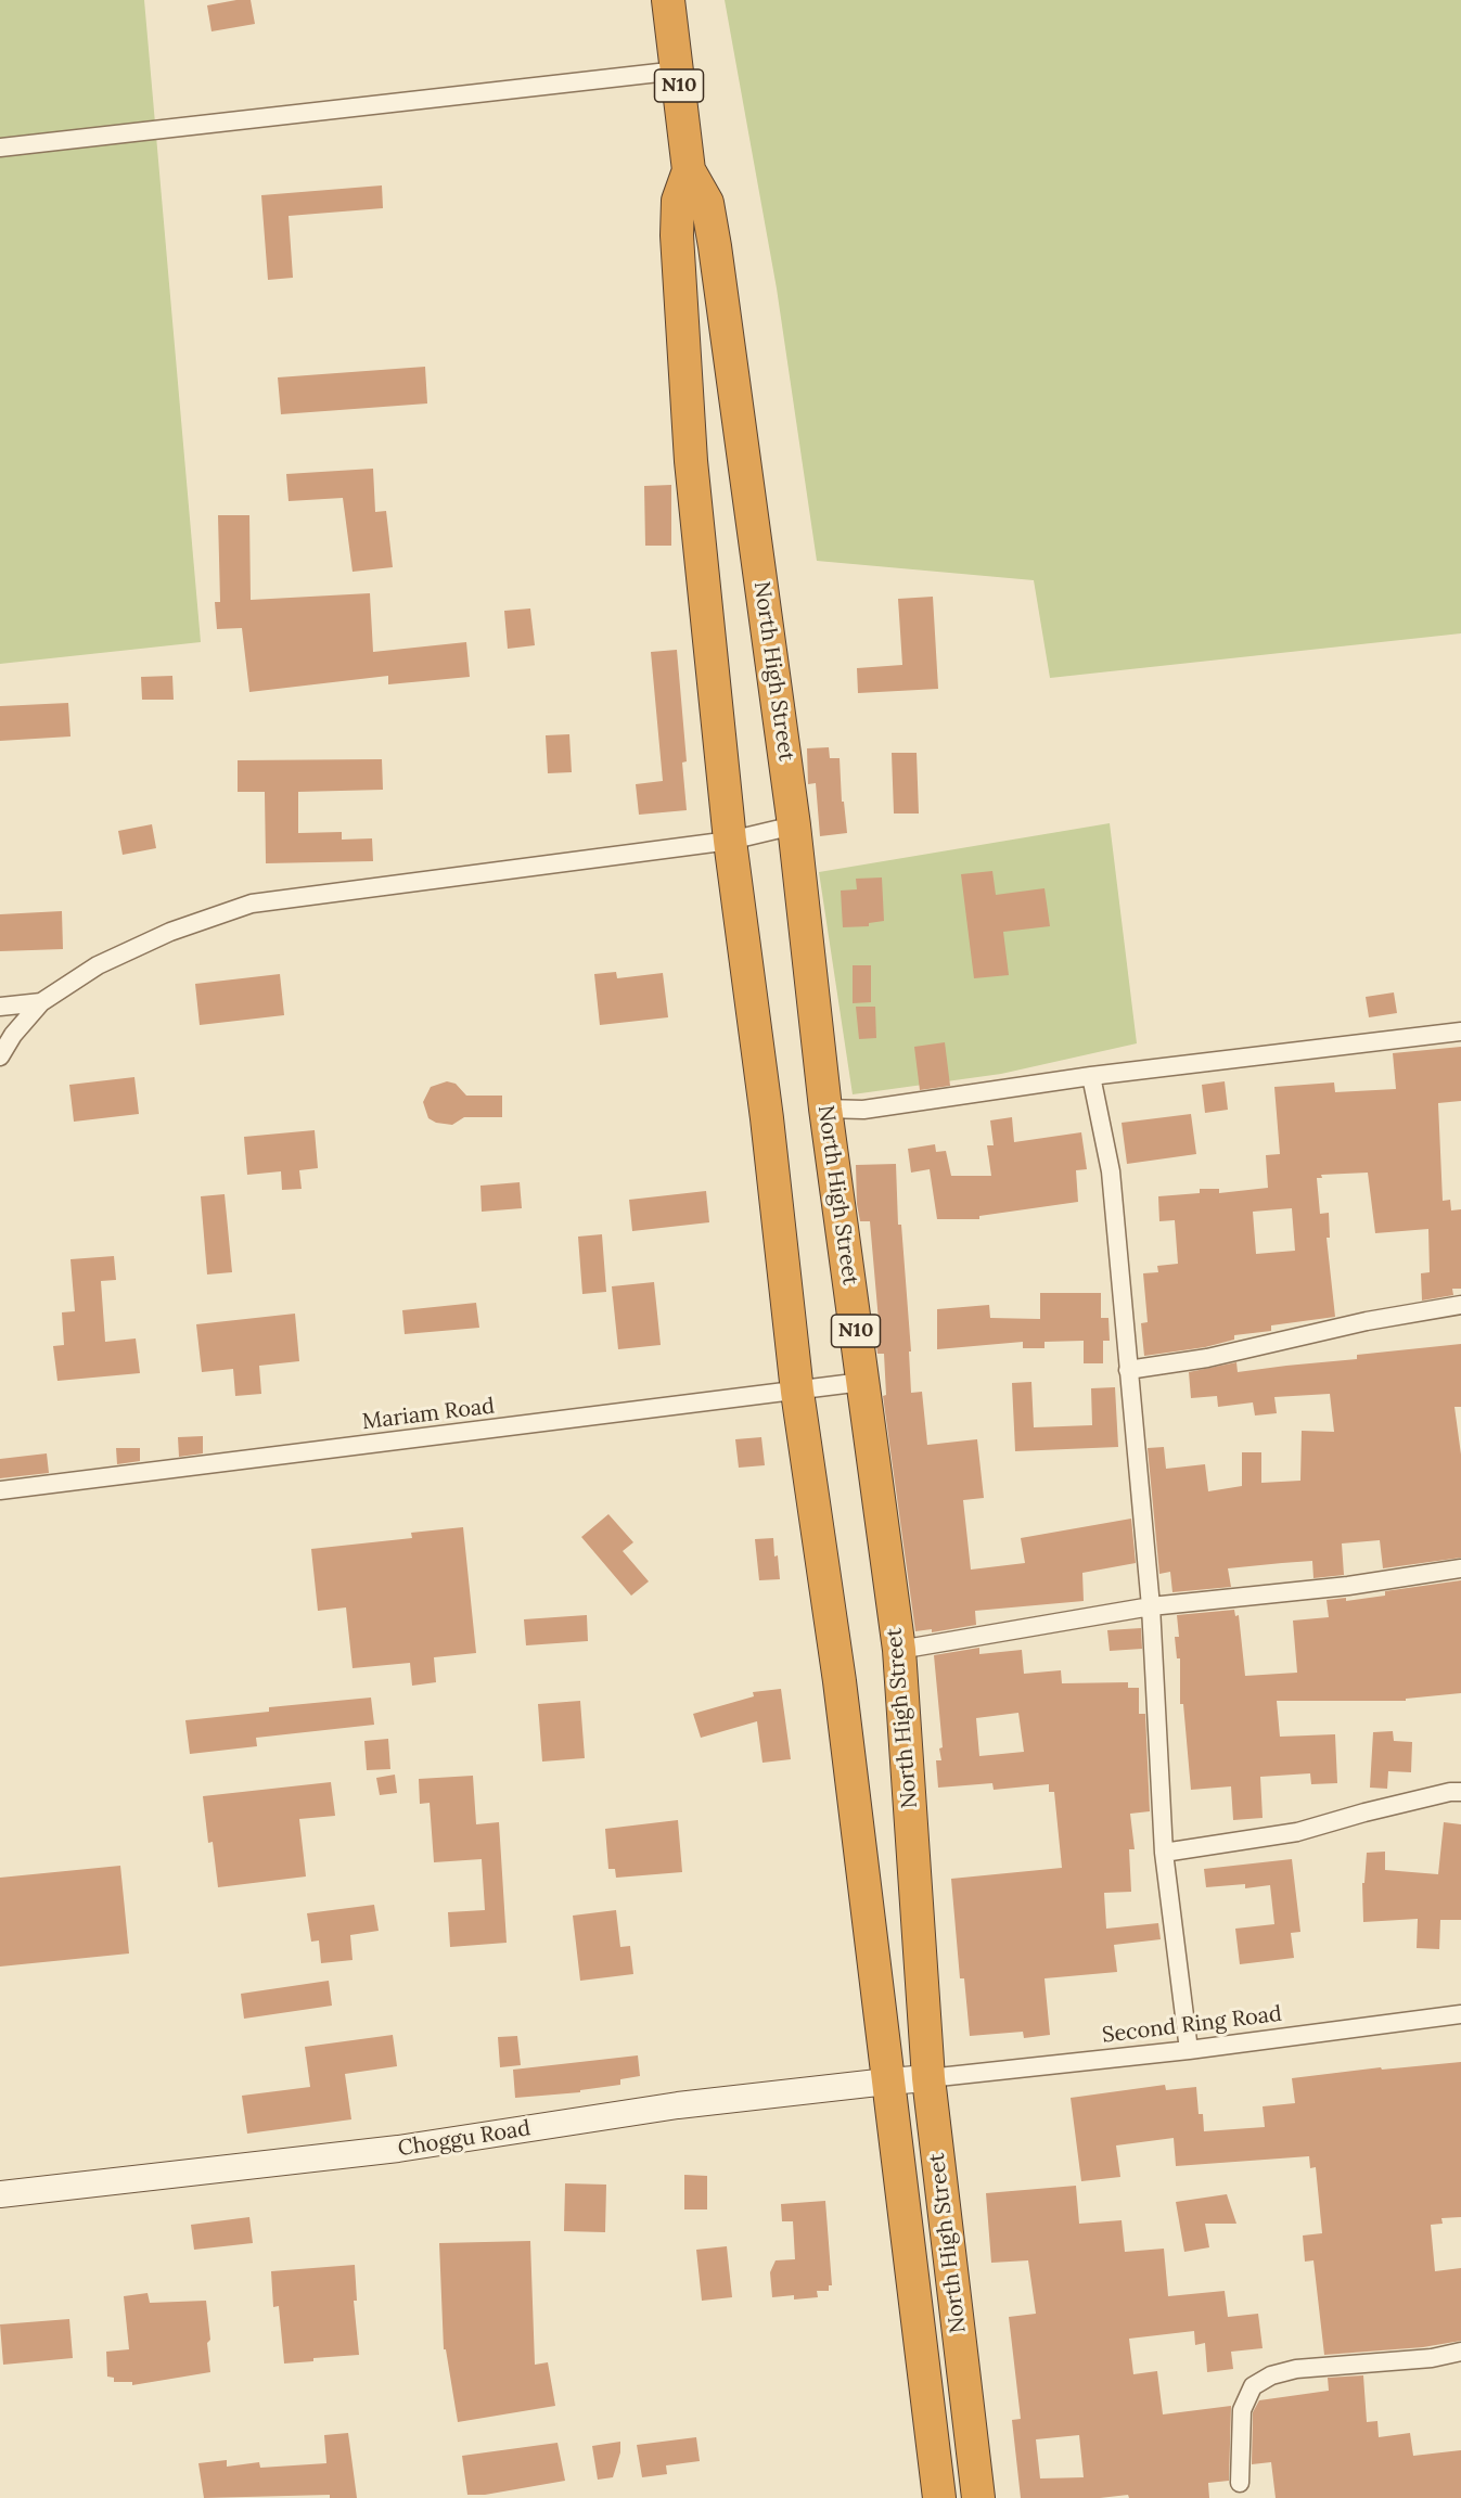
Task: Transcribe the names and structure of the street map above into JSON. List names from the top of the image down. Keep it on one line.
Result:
{"streets":{"highway":["N10","North High Street"],"main road":["Choggu Road"],"street":["Mariam Road","Second Ring Road"]},"crossings":[["North High Street","Mariam Road"],["North High Street","Second Ring Road"],["North High Street","Choggu Road"],["Second Ring Road","Choggu Road"]]}
